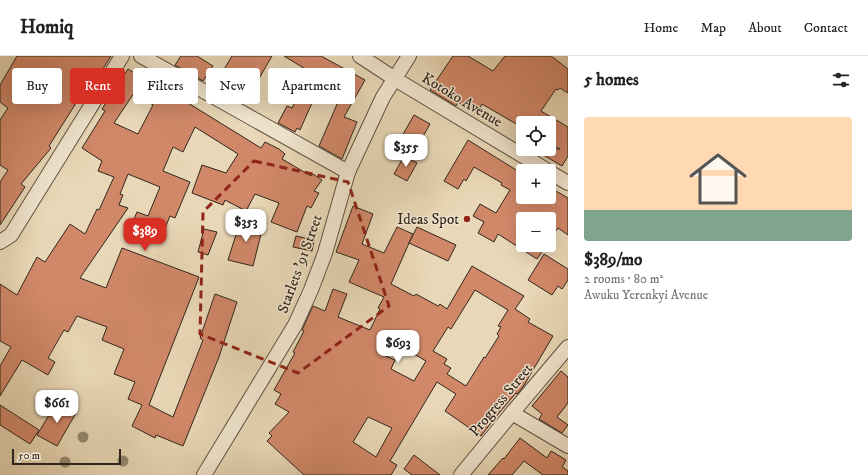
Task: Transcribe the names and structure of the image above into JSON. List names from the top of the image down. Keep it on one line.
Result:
{"streets":{"street":["Kotoko Avenue","Starlets '91 Street","Progress Street"]},"crossings":[["Kotoko Avenue","Starlets '91 Street"]],"places":["Ideas Spot"],"scale_bar":"50 m","page":{"header":"Homiq","nav":["Home","Map","About","Contact"],"heading":"5 homes","chip":["Buy","Rent","Filters","New","Apartment"],"list":[{"name":"$389/mo","note":"2 rooms · 80 m² · Awuku Yerenkyi Avenue"}],"map_buttons":["+","−"],"price":["$355","$353","$389","$693","$661"],"scale":"50 m"}}
